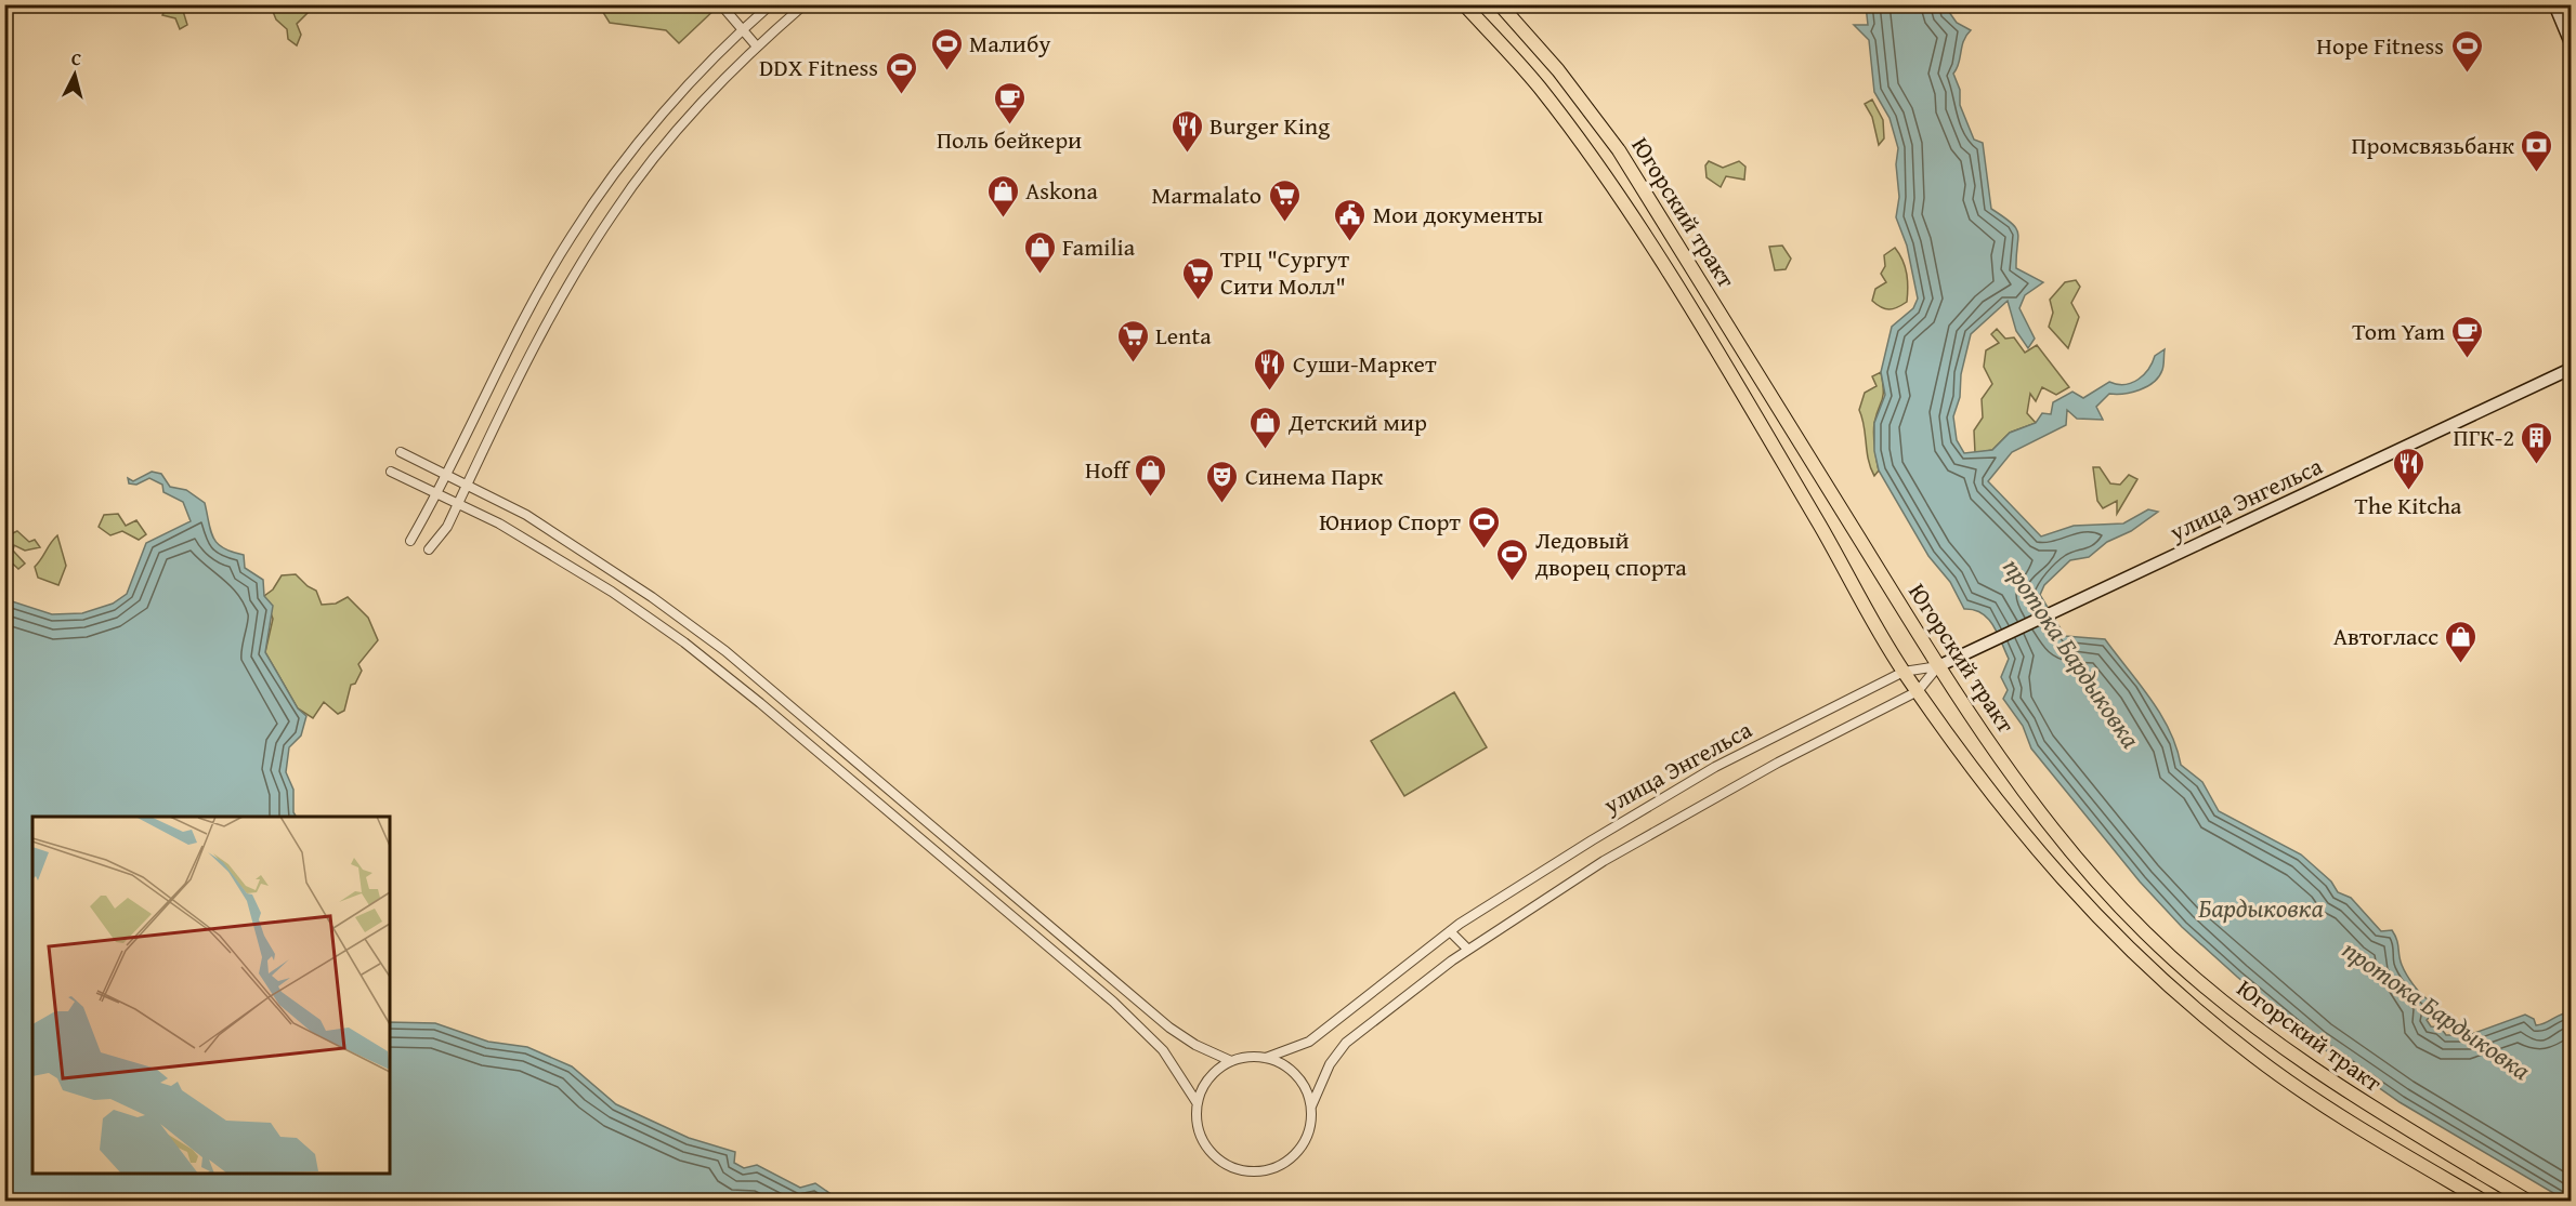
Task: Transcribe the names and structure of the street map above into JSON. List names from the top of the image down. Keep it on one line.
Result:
{"streets":{"main road":["Югорский тракт","улица Энгельса"]},"crossings":[["Югорский тракт","улица Энгельса"]],"water":["протока Бардыковка","Бардыковка"],"places":{"sports":["Малибу","Hope Fitness","DDX Fitness","Юниор Спорт","Ледовый дворец спорта"],"cafe":["Поль бейкери","Tom Yam"],"restaurant":["Burger King","Суши-Маркет","The Kitcha"],"bank":["Промсвязьбанк"],"shop":["Askona","Familia","Детский мир","Hoff","Автогласс"],"supermarket":["Marmalato","ТРЦ \"Сургут Сити Молл\"","Lenta"],"public building":["Мои документы"],"building":["ПГК-2"],"theatre":["Синема Парк"]},"north":"top"}
